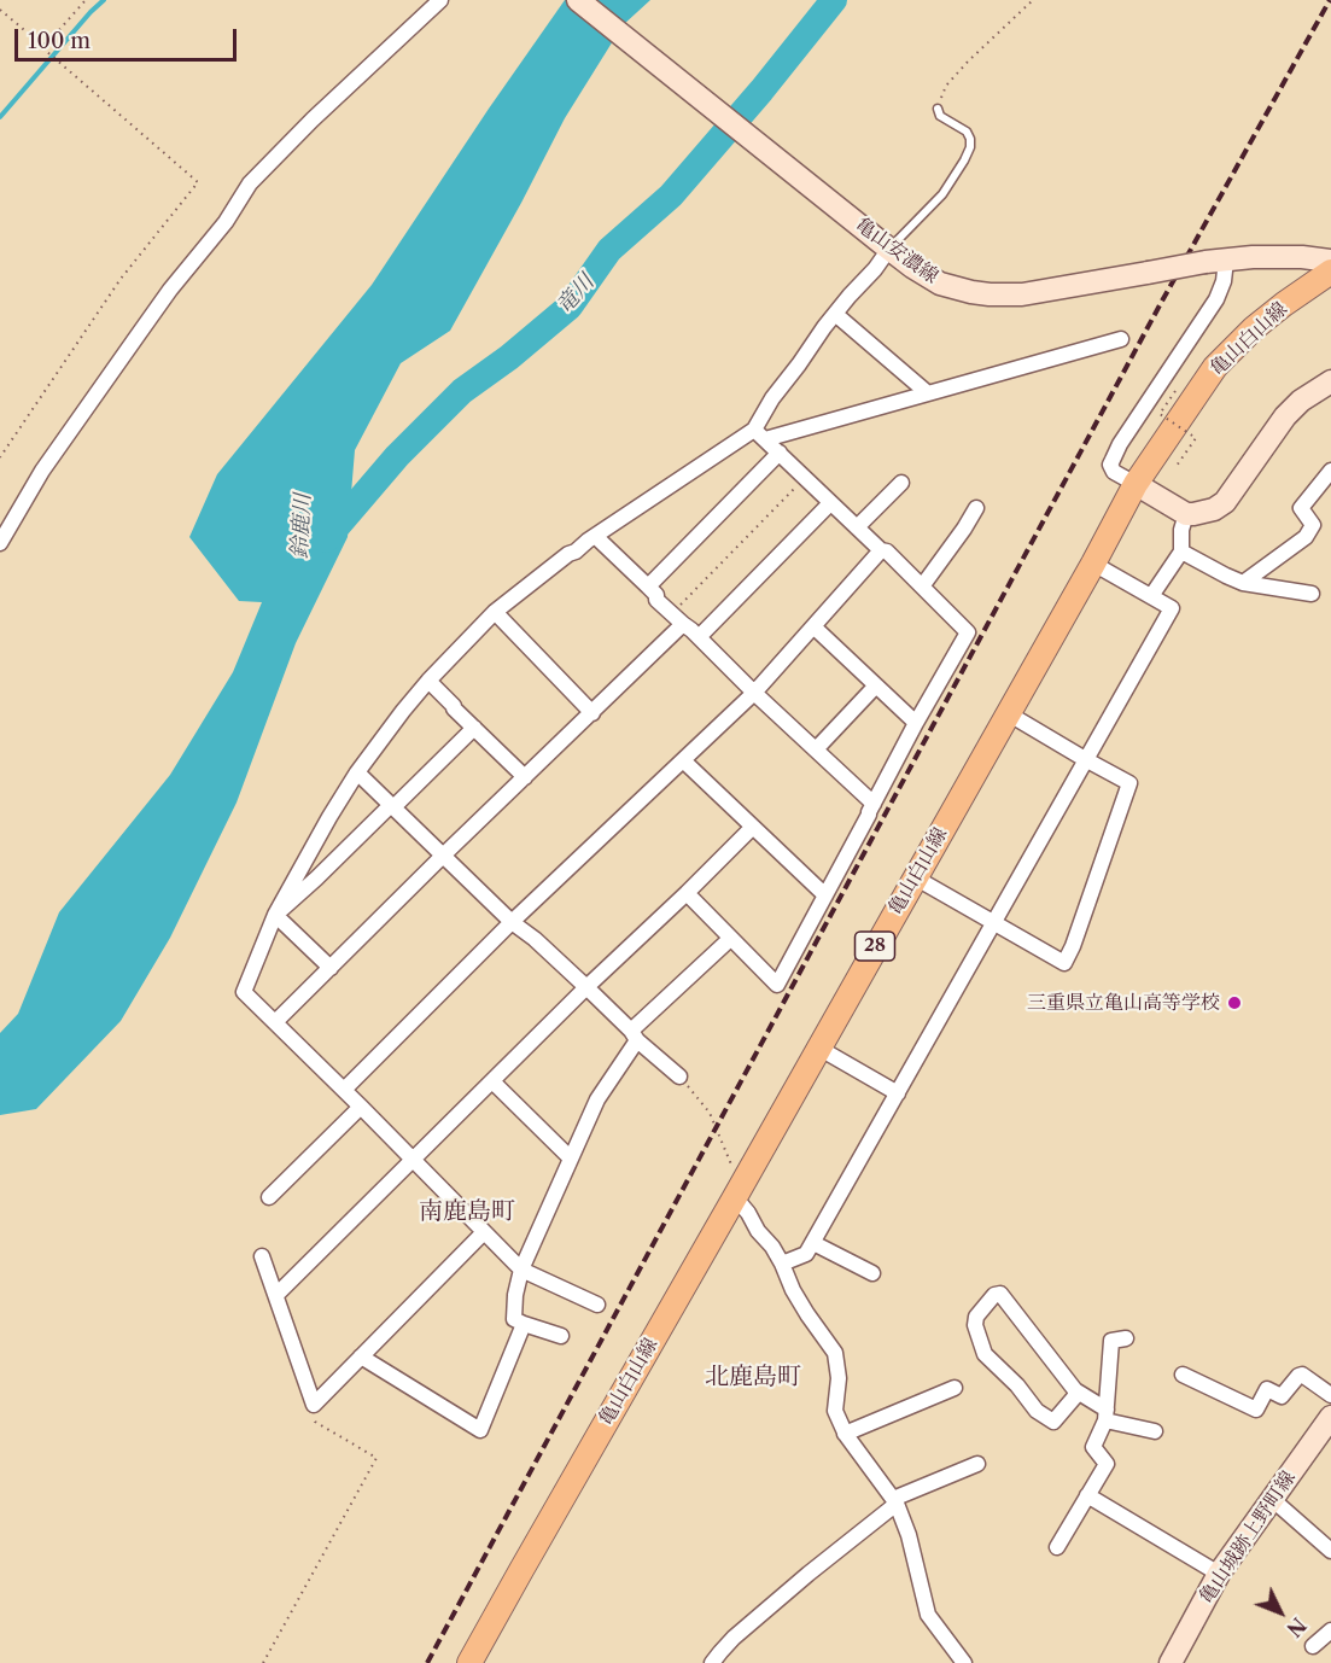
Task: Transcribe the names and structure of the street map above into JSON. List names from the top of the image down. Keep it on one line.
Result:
{"streets":{"main road":["亀山安濃線","亀山白山線","28","亀山城跡上野町線"]},"crossings":[["亀山安濃線","亀山白山線"]],"districts":["南鹿島町","北鹿島町"],"water":["竜川","鈴鹿川"],"places":["三重県立亀山高等学校"],"scale_bar":"100 m","north":"bottom right"}
